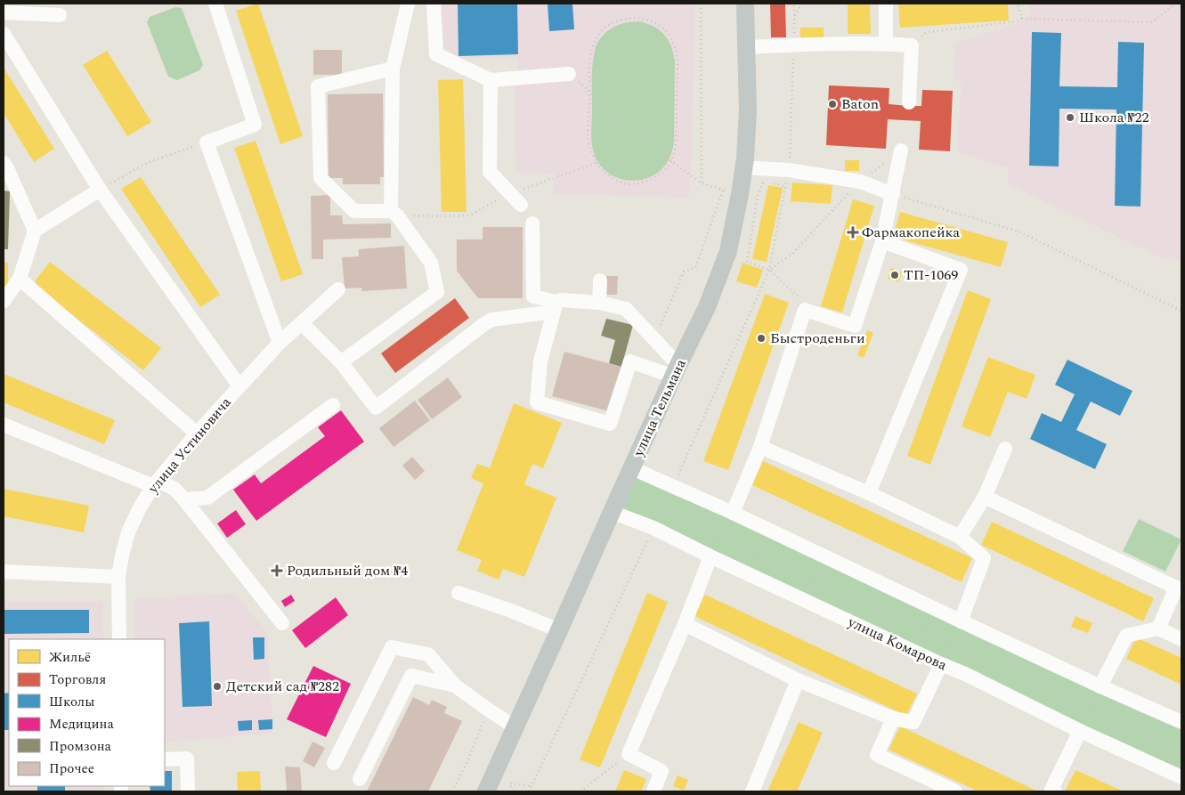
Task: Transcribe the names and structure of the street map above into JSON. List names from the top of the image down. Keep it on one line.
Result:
{"streets":{"main road":["улица Тельмана"],"street":["улица Устиновича","улица Комарова"]},"crossings":[["улица Тельмана","улица Комарова"]],"places":{"other":["Baton","Школа №22","ТП-1069","Быстроденьги","Детский сад №282"],"health":["Фармакопейка","Родильный дом №4"]},"legend":["Жильё","Торговля","Школы","Медицина","Промзона","Прочее"]}
